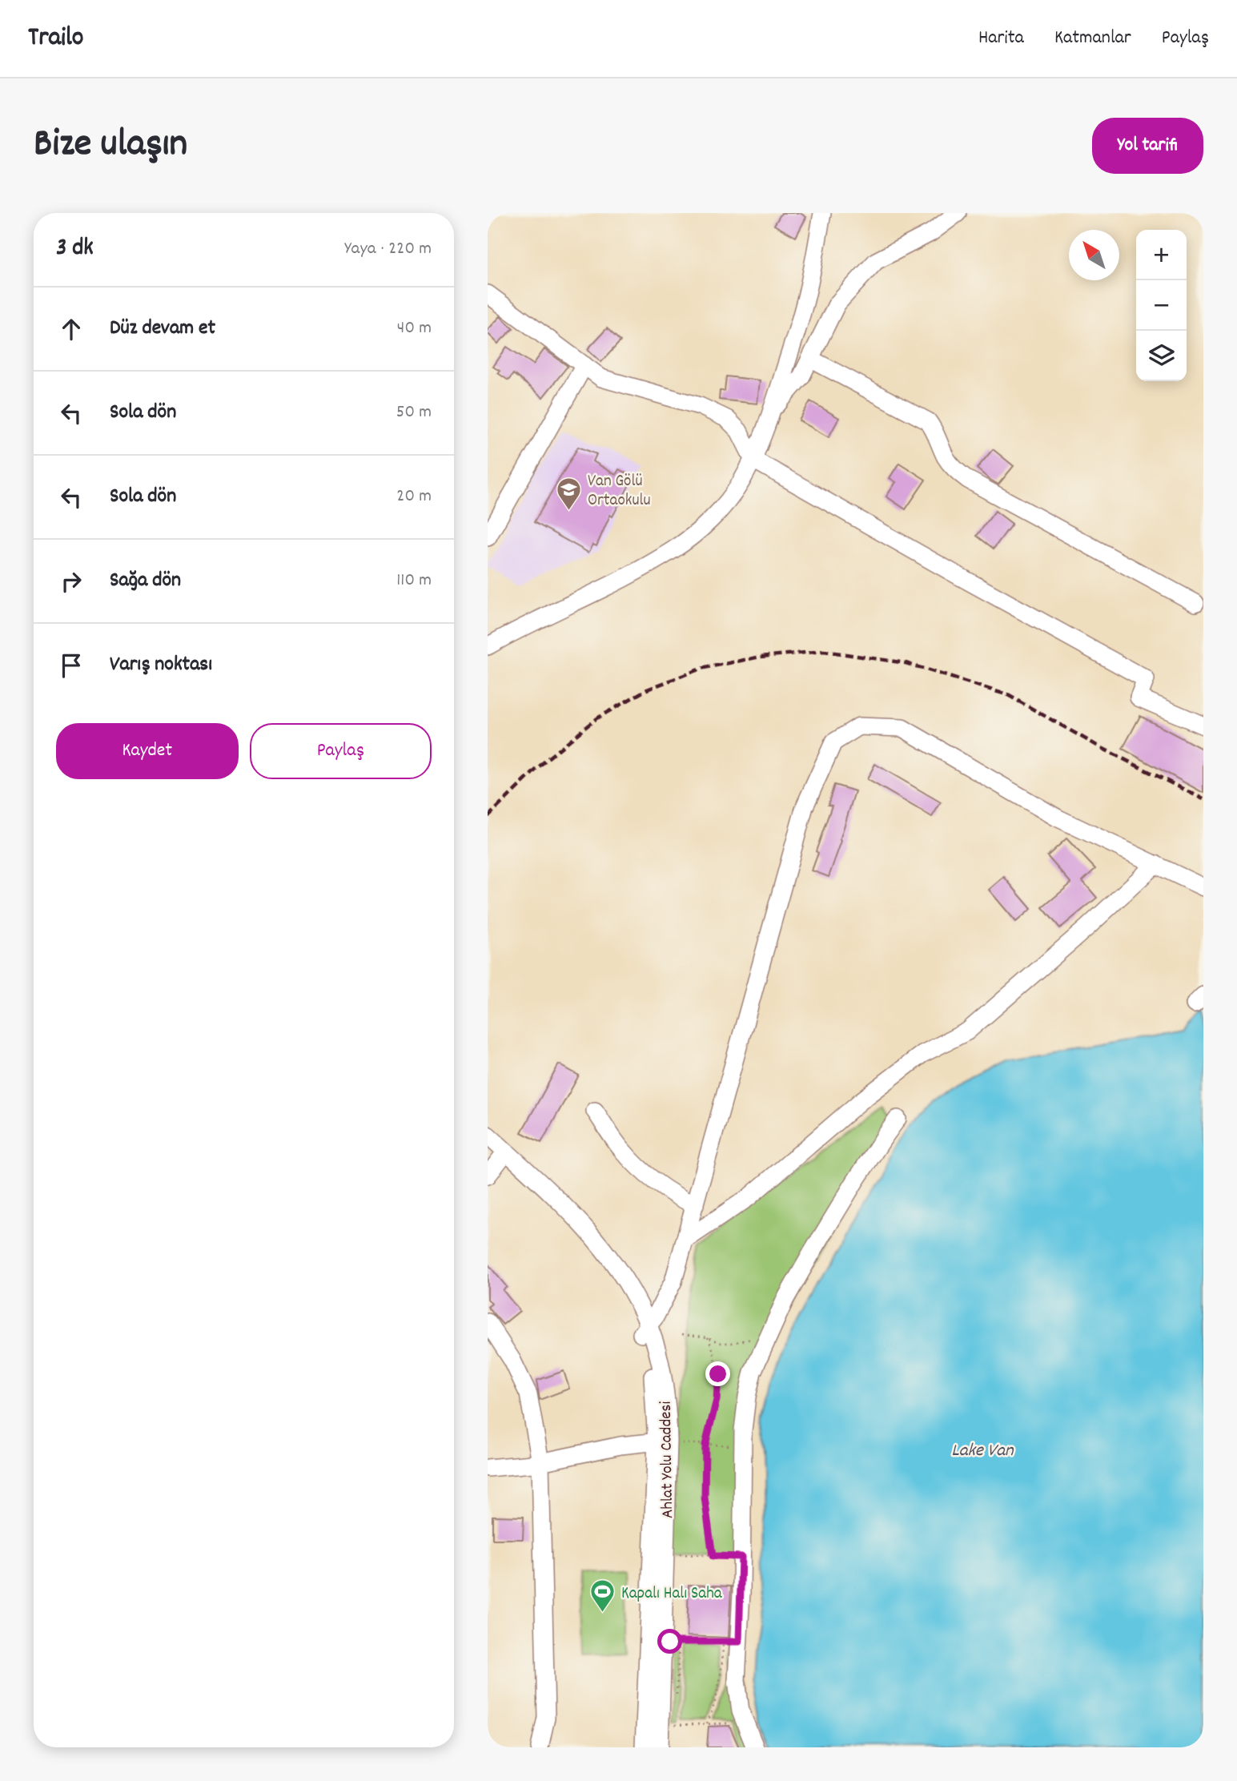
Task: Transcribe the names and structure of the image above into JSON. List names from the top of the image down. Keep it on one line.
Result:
{"streets":{"street":["Ahlat Yolu Caddesi"]},"water":["Lake Van"],"places":{"school or university":["Van Gölü Ortaokulu"],"sports":["Kapalı Halı Saha"]},"north":"top left","page":{"header":"Trailo","nav":["Harita","Katmanlar","Paylaş"],"title":"Bize ulaşın","buttons":["Yol tarifi",["Kaydet","Paylaş"]],"heading":["3 dk","Yaya · 220 m"],"map_buttons":["+","−"],"list":[["Düz devam et","40 m"],["Sola dön","50 m"],["Sola dön","20 m"],["Sağa dön","110 m"],"Varış noktası"]}}
